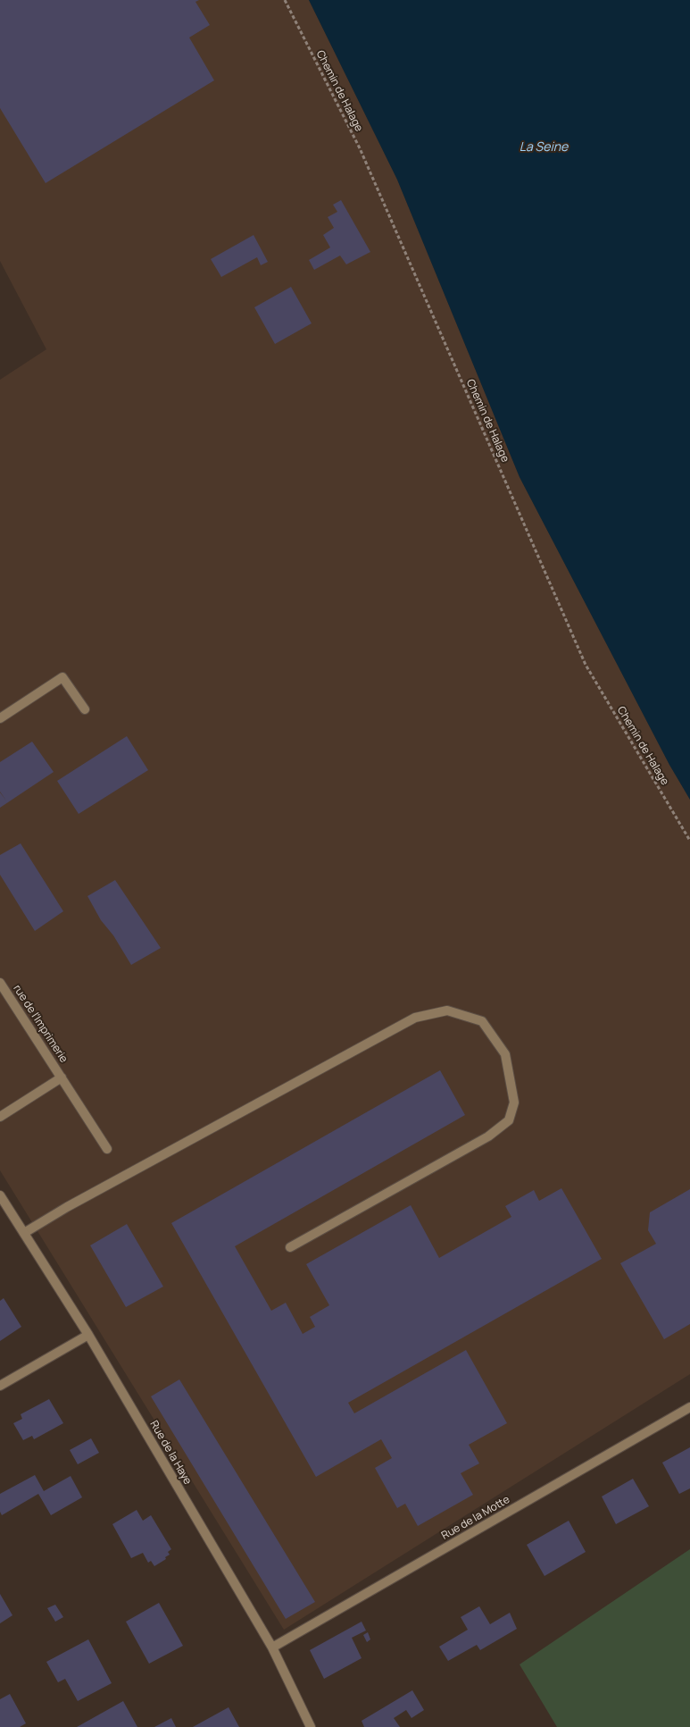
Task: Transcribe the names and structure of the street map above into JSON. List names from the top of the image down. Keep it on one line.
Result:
{"streets":{"street":["rue de l'Imprimerie","Rue de la Haye","Rue de la Motte"],"path":["Chemin de Halage"]},"crossings":[["Rue de la Haye","Rue de la Motte"]],"water":["La Seine"]}
